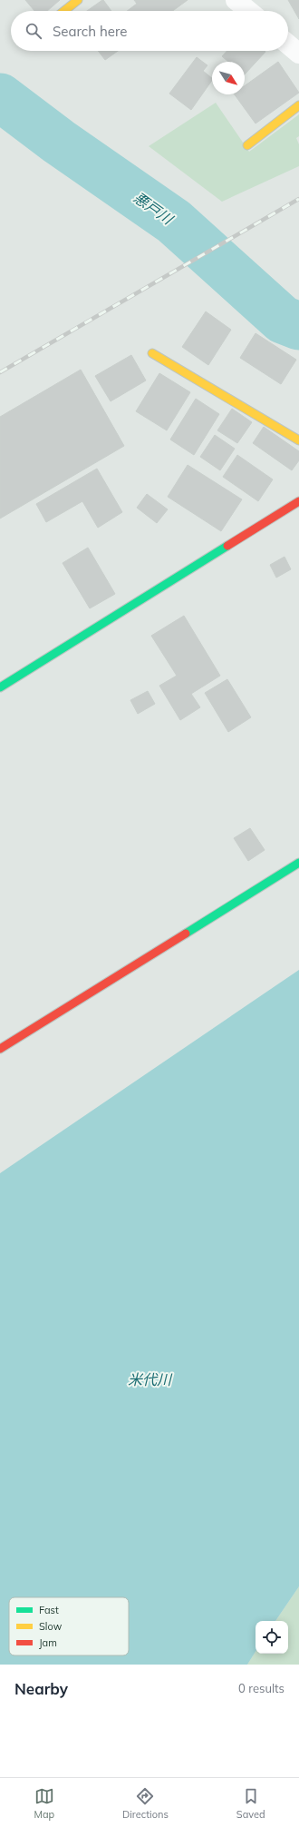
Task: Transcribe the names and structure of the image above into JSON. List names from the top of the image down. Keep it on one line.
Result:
{"water":["悪戸川","米代川"],"legend":["Fast","Slow","Jam"],"north":"bottom right","page":{"search":"Search here","heading":["Nearby","0 results"],"nav":["Map","Directions","Saved"]}}
